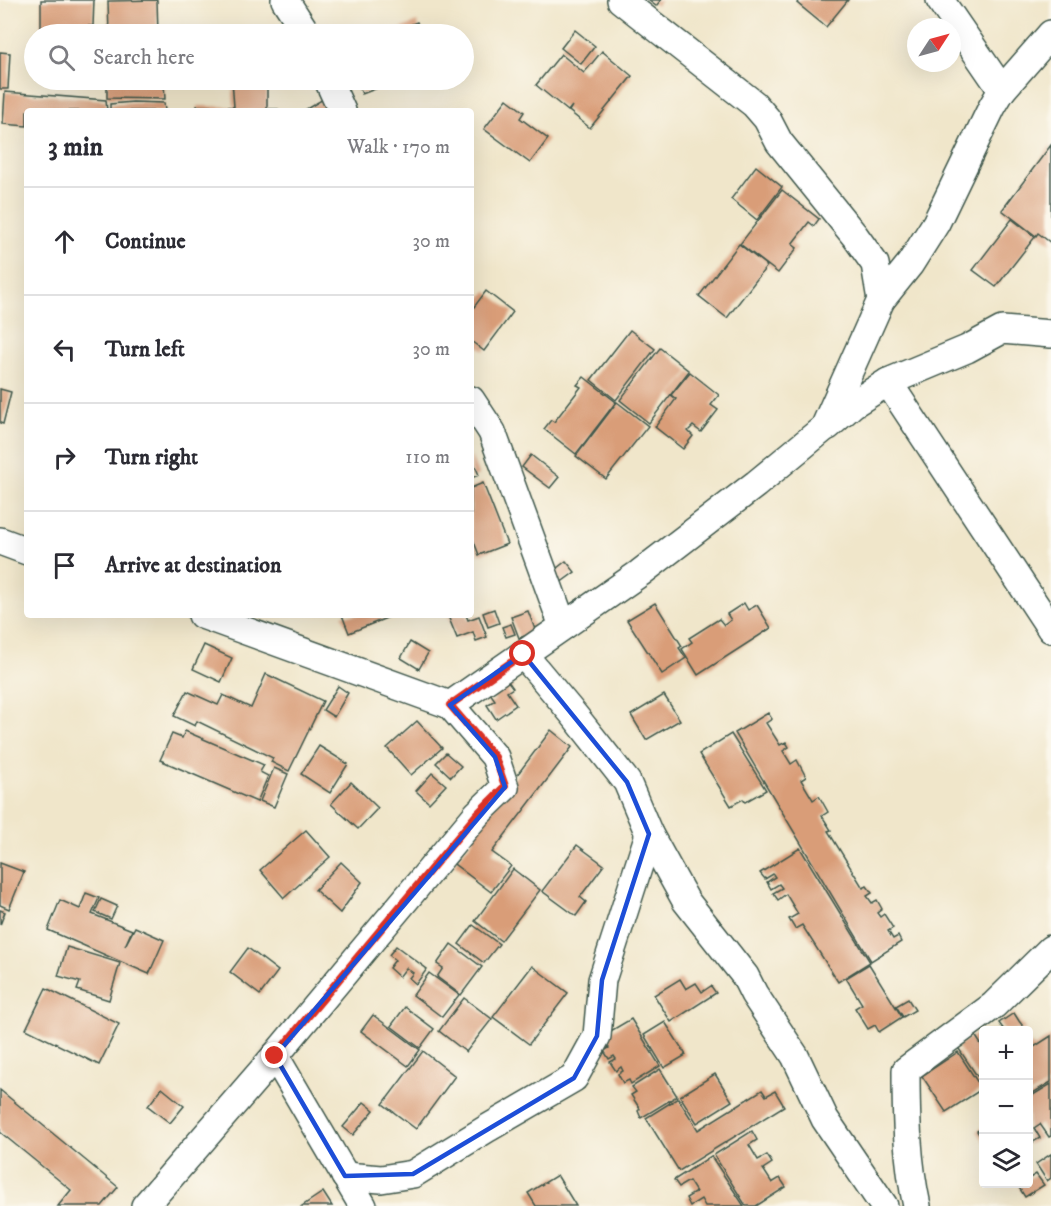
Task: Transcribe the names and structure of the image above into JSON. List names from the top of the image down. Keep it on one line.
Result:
{"north":"top right","page":{"search":"Search here","heading":["3 min","Walk · 170 m"],"list":[["Continue","30 m"],["Turn left","30 m"],["Turn right","110 m"],"Arrive at destination"],"map_buttons":["+","−"]}}
